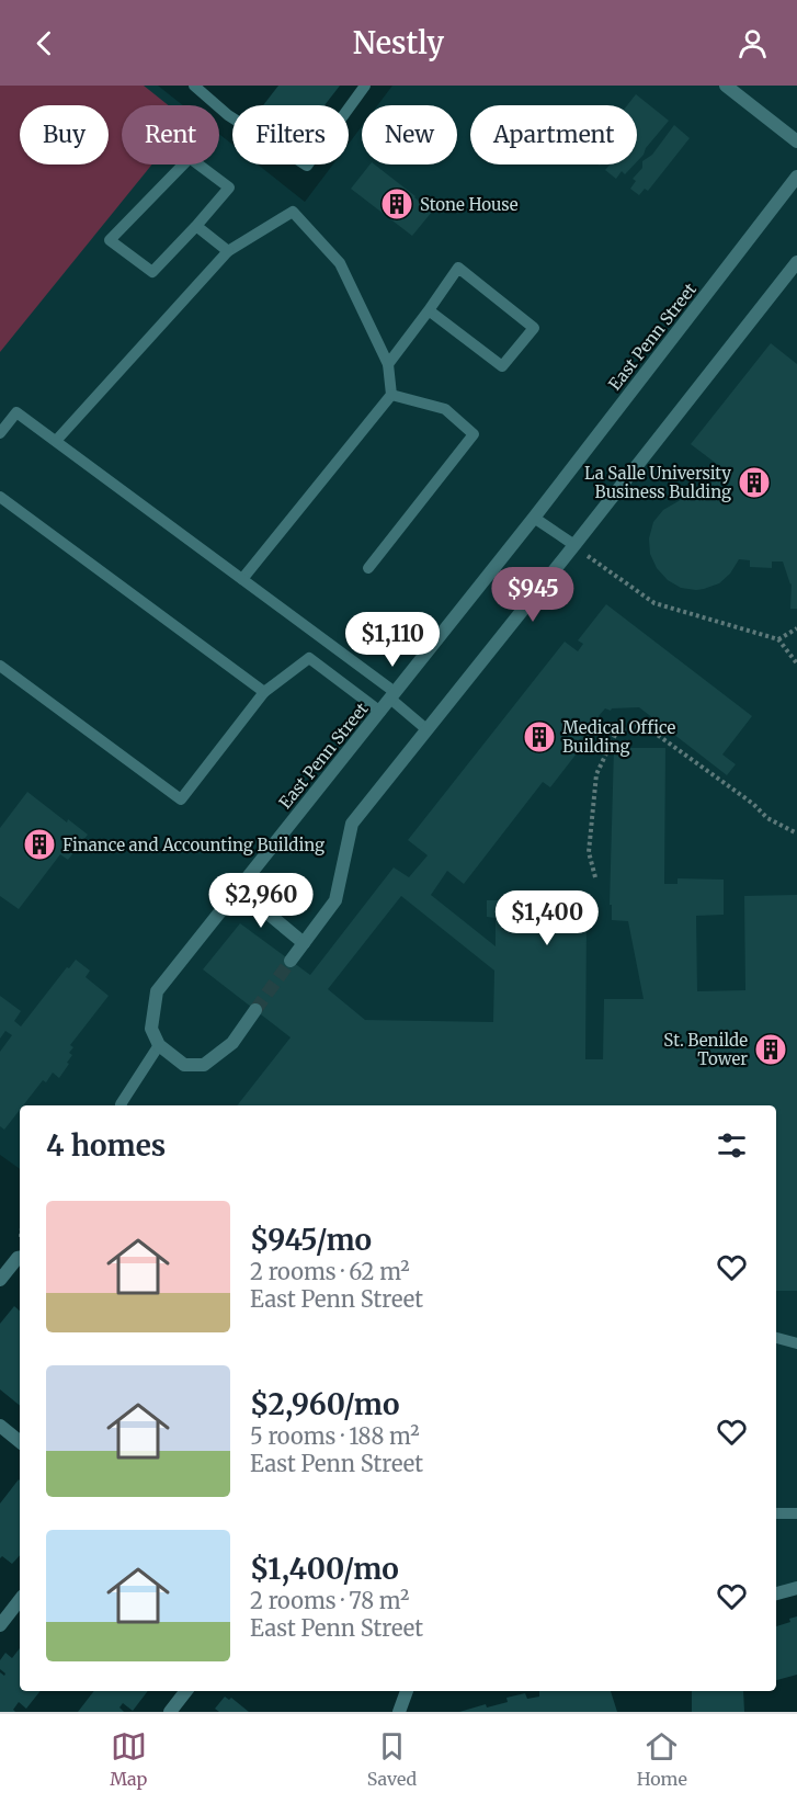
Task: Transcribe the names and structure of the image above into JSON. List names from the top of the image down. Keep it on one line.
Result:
{"streets":{"street":["East Penn Street"]},"places":{"building":["Stone House","La Salle University Business Bulding","Medical Office Building","Finance and Accounting Building","St. Benilde Tower"]},"page":{"header":"Nestly","chip":["Buy","Rent","Filters","New","Apartment"],"price":["$945","$1,110","$2,960","$1,400"],"heading":"4 homes","list":[{"name":"$945/mo","note":"2 rooms · 62 m² · East Penn Street"},{"name":"$2,960/mo","note":"5 rooms · 188 m² · East Penn Street"},{"name":"$1,400/mo","note":"2 rooms · 78 m² · East Penn Street"}],"tabs":["Map","Saved","Home"]}}
